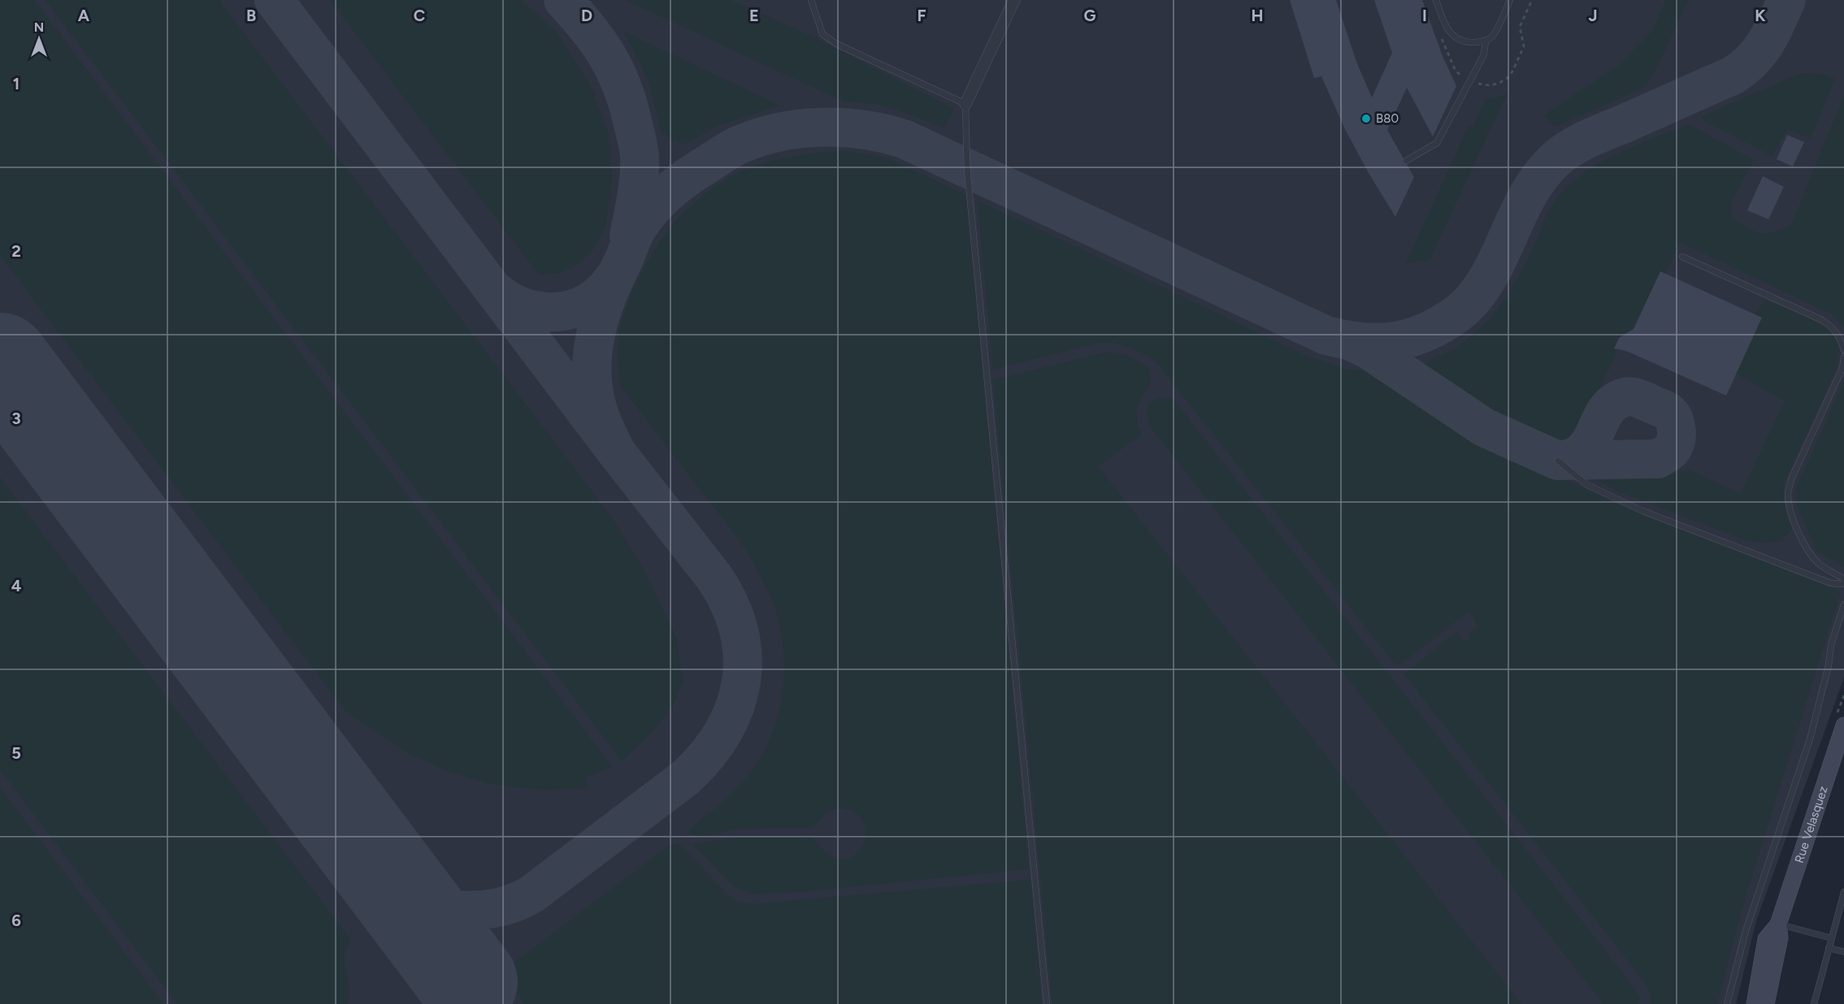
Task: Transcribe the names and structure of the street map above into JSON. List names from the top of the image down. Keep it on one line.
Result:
{"streets":{"street":["Rue Velasquez"]},"places":["B80"],"north":"top","grid":{"columns":["A","B","C","D","E","F","G","H","I","J","K"],"rows":["1","2","3","4","5","6"]}}
